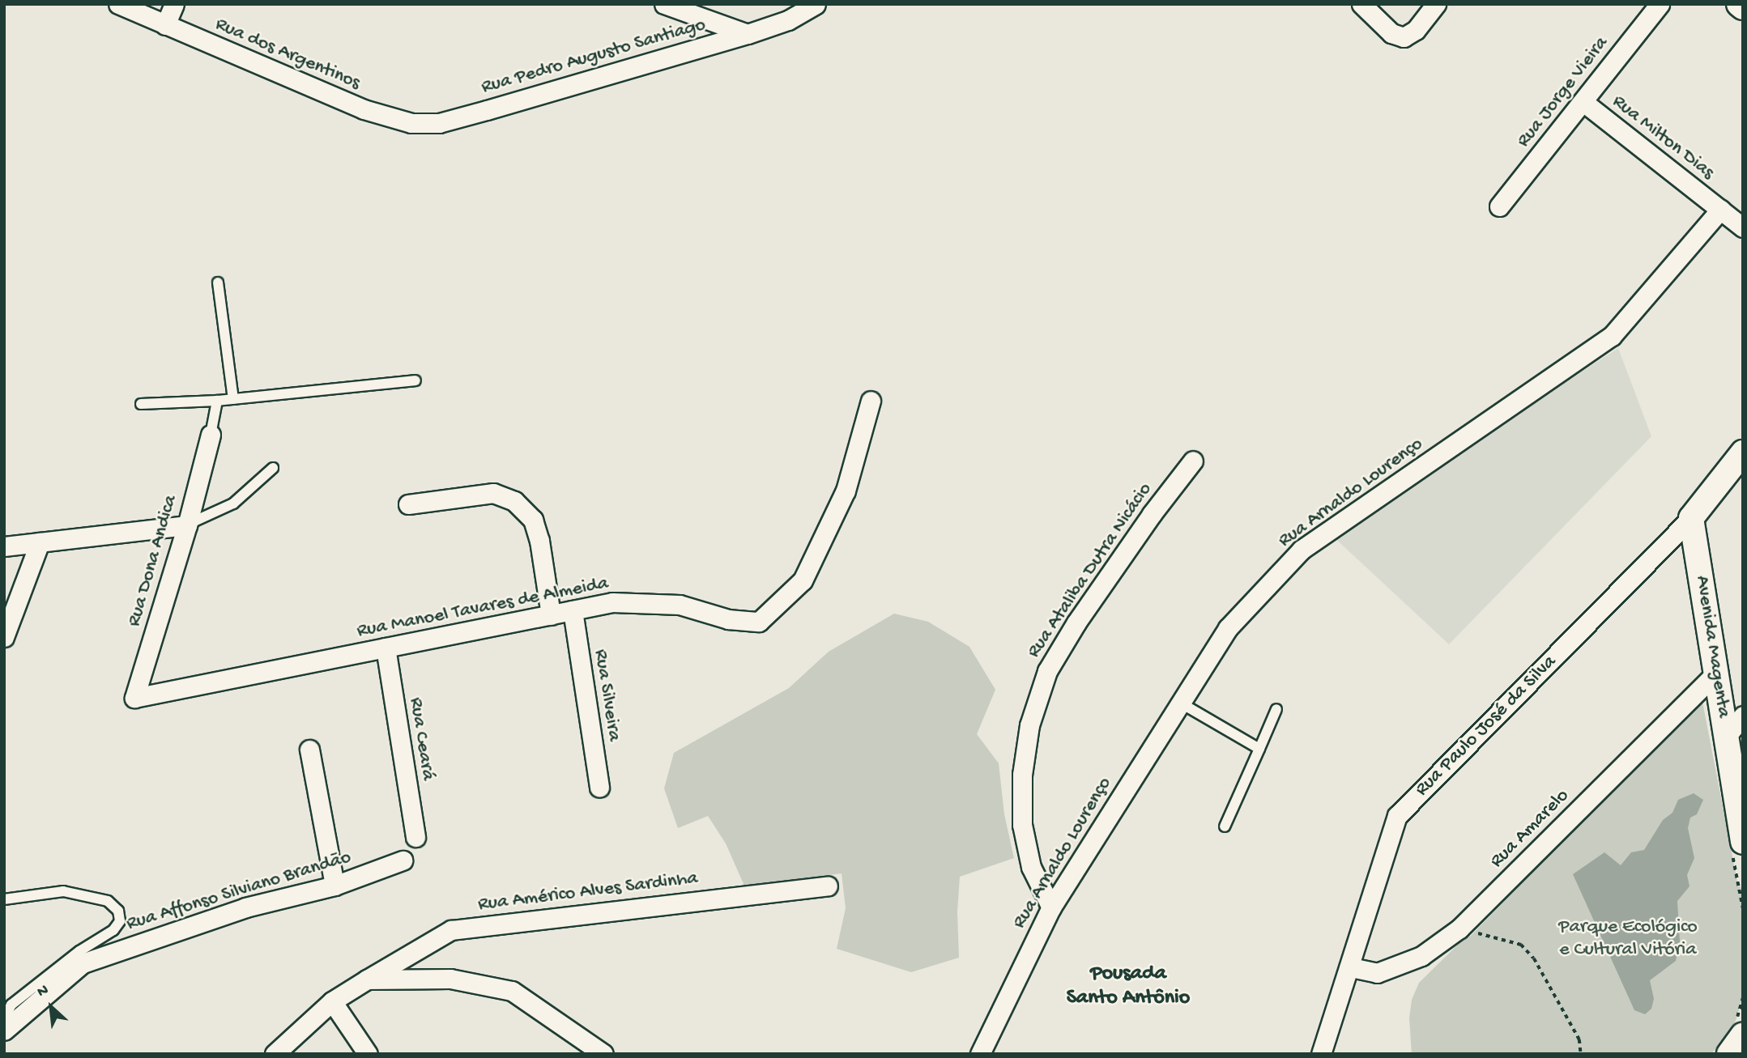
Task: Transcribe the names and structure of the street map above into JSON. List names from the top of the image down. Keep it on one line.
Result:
{"streets":{"street":["Rua dos Argentinos","Rua Pedro Augusto Santiago","Rua Jorge Vieira","Rua Milton Dias","Rua Arnaldo Lourenço","Rua Dona Andica","Rua Ataliba Dutra Nicácio","Rua Manoel Tavares de Almeida","Avenida Magenta","Rua Silveira","Rua Paulo José da Silva","Rua Ceará","Rua Amarelo","Rua Affonso Silviano Brandão","Rua Américo Alves Sardinha"]},"crossings":[["Rua dos Argentinos","Rua Pedro Augusto Santiago"],["Rua Jorge Vieira","Rua Milton Dias"],["Rua Milton Dias","Rua Arnaldo Lourenço"],["Rua Arnaldo Lourenço","Rua Ataliba Dutra Nicácio"],["Rua Dona Andica","Rua Manoel Tavares de Almeida"],["Rua Manoel Tavares de Almeida","Rua Silveira"],["Rua Manoel Tavares de Almeida","Rua Ceará"],["Avenida Magenta","Rua Paulo José da Silva"],["Avenida Magenta","Rua Amarelo"],["Rua Paulo José da Silva","Rua Amarelo"]],"districts":["Pousada Santo Antônio"],"parks":["Parque Ecológico e Cultural Vitória"],"north":"top left"}
